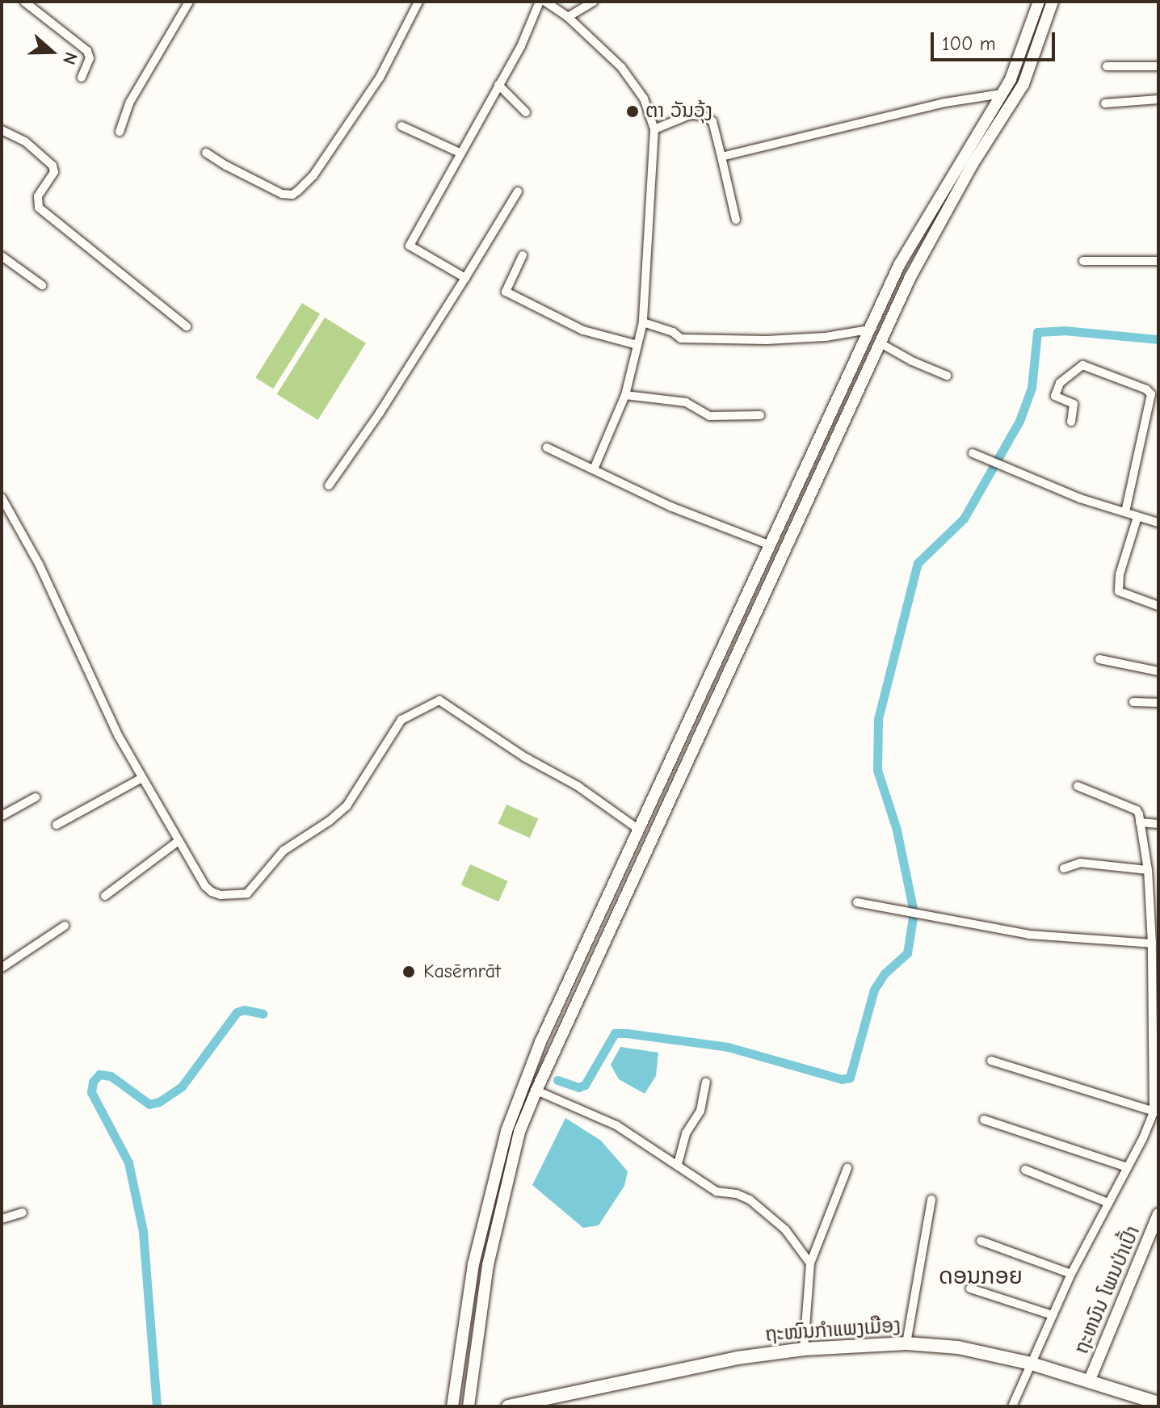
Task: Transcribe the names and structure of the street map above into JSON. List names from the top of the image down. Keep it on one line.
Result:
{"streets":{"main road":["ຖະໜົນກຳແພງເມືອງ"],"street":["ຖະຫນົນ ໂພນປ່າເປົ້າ"]},"crossings":[["ຖະຫນົນ ໂພນປ່າເປົ້າ","ຖະໜົນກຳແພງເມືອງ"]],"districts":["ດອນກອຍ"],"places":["ຕາ ວັນວຸ້ງ","Kasēmrāt"],"scale_bar":"100 m","north":"right"}
